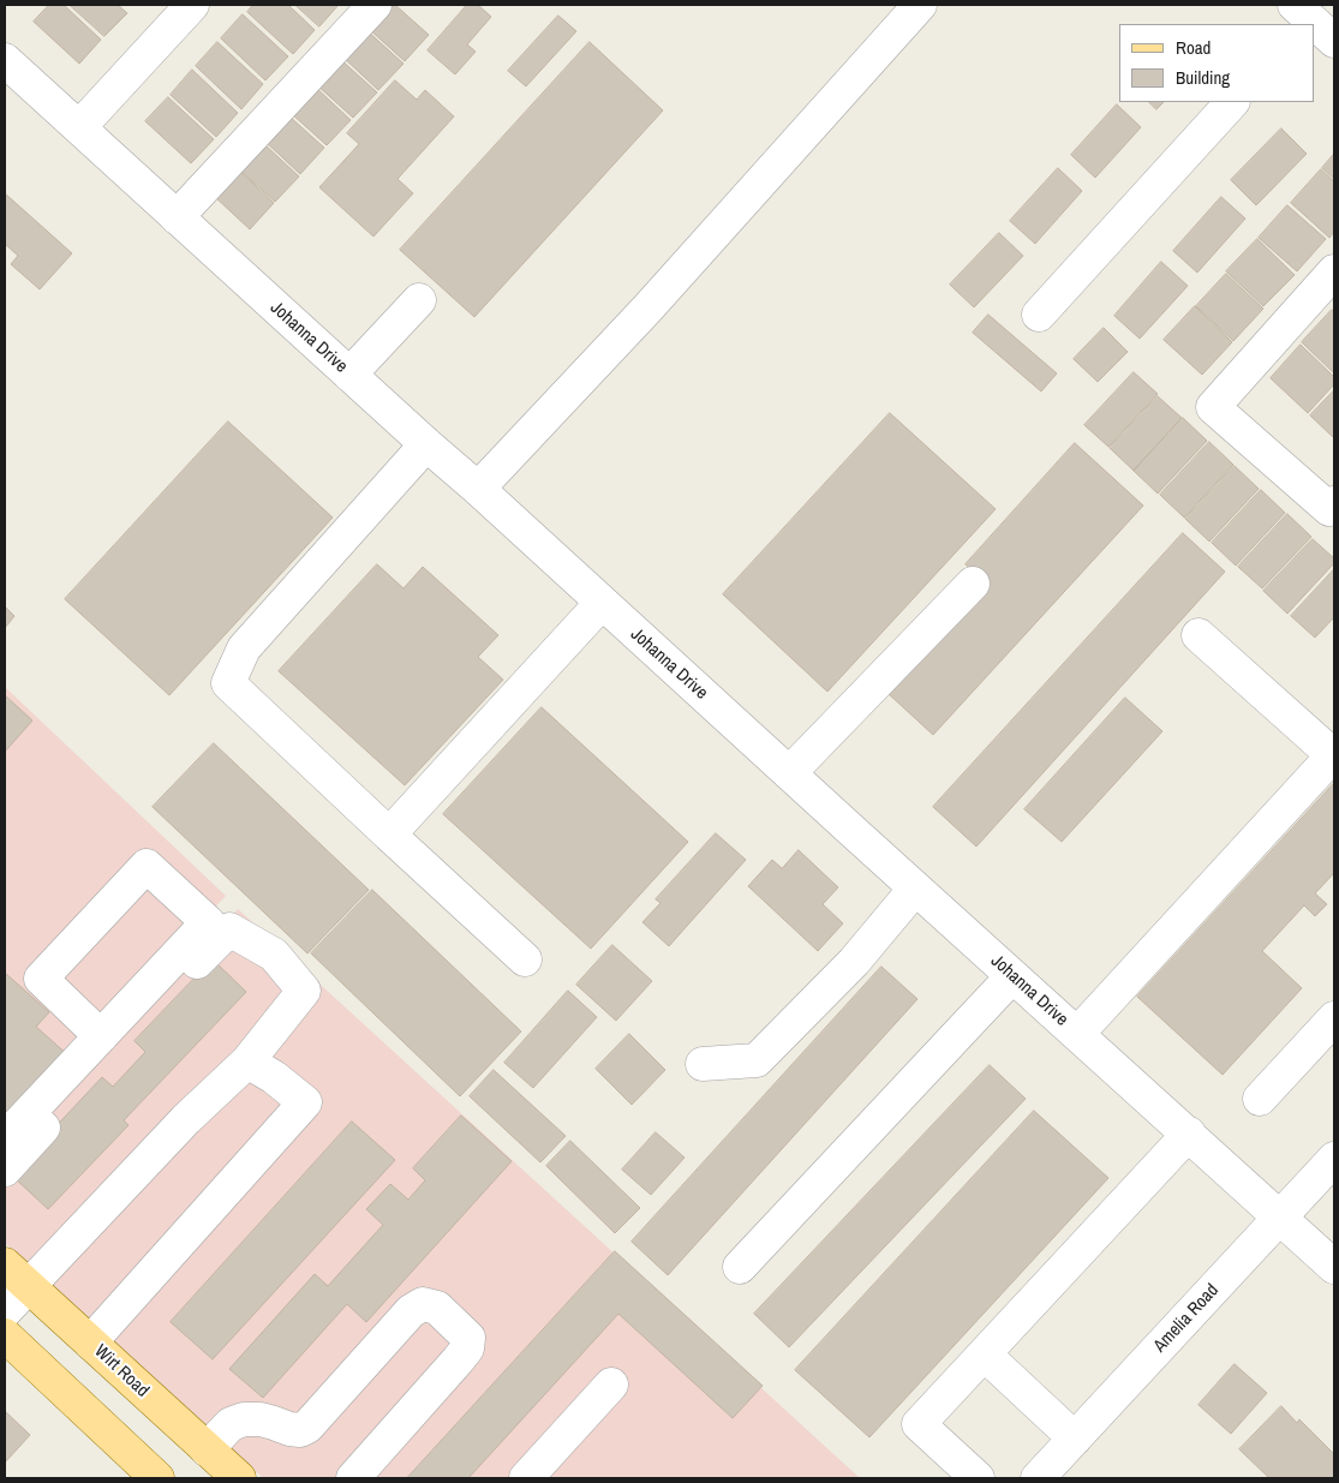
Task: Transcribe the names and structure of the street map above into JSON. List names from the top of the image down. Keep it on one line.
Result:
{"streets":{"main road":["Wirt Road"],"street":["Johanna Drive","Amelia Road"]},"crossings":[["Johanna Drive","Amelia Road"]],"legend":["Road","Building"]}
